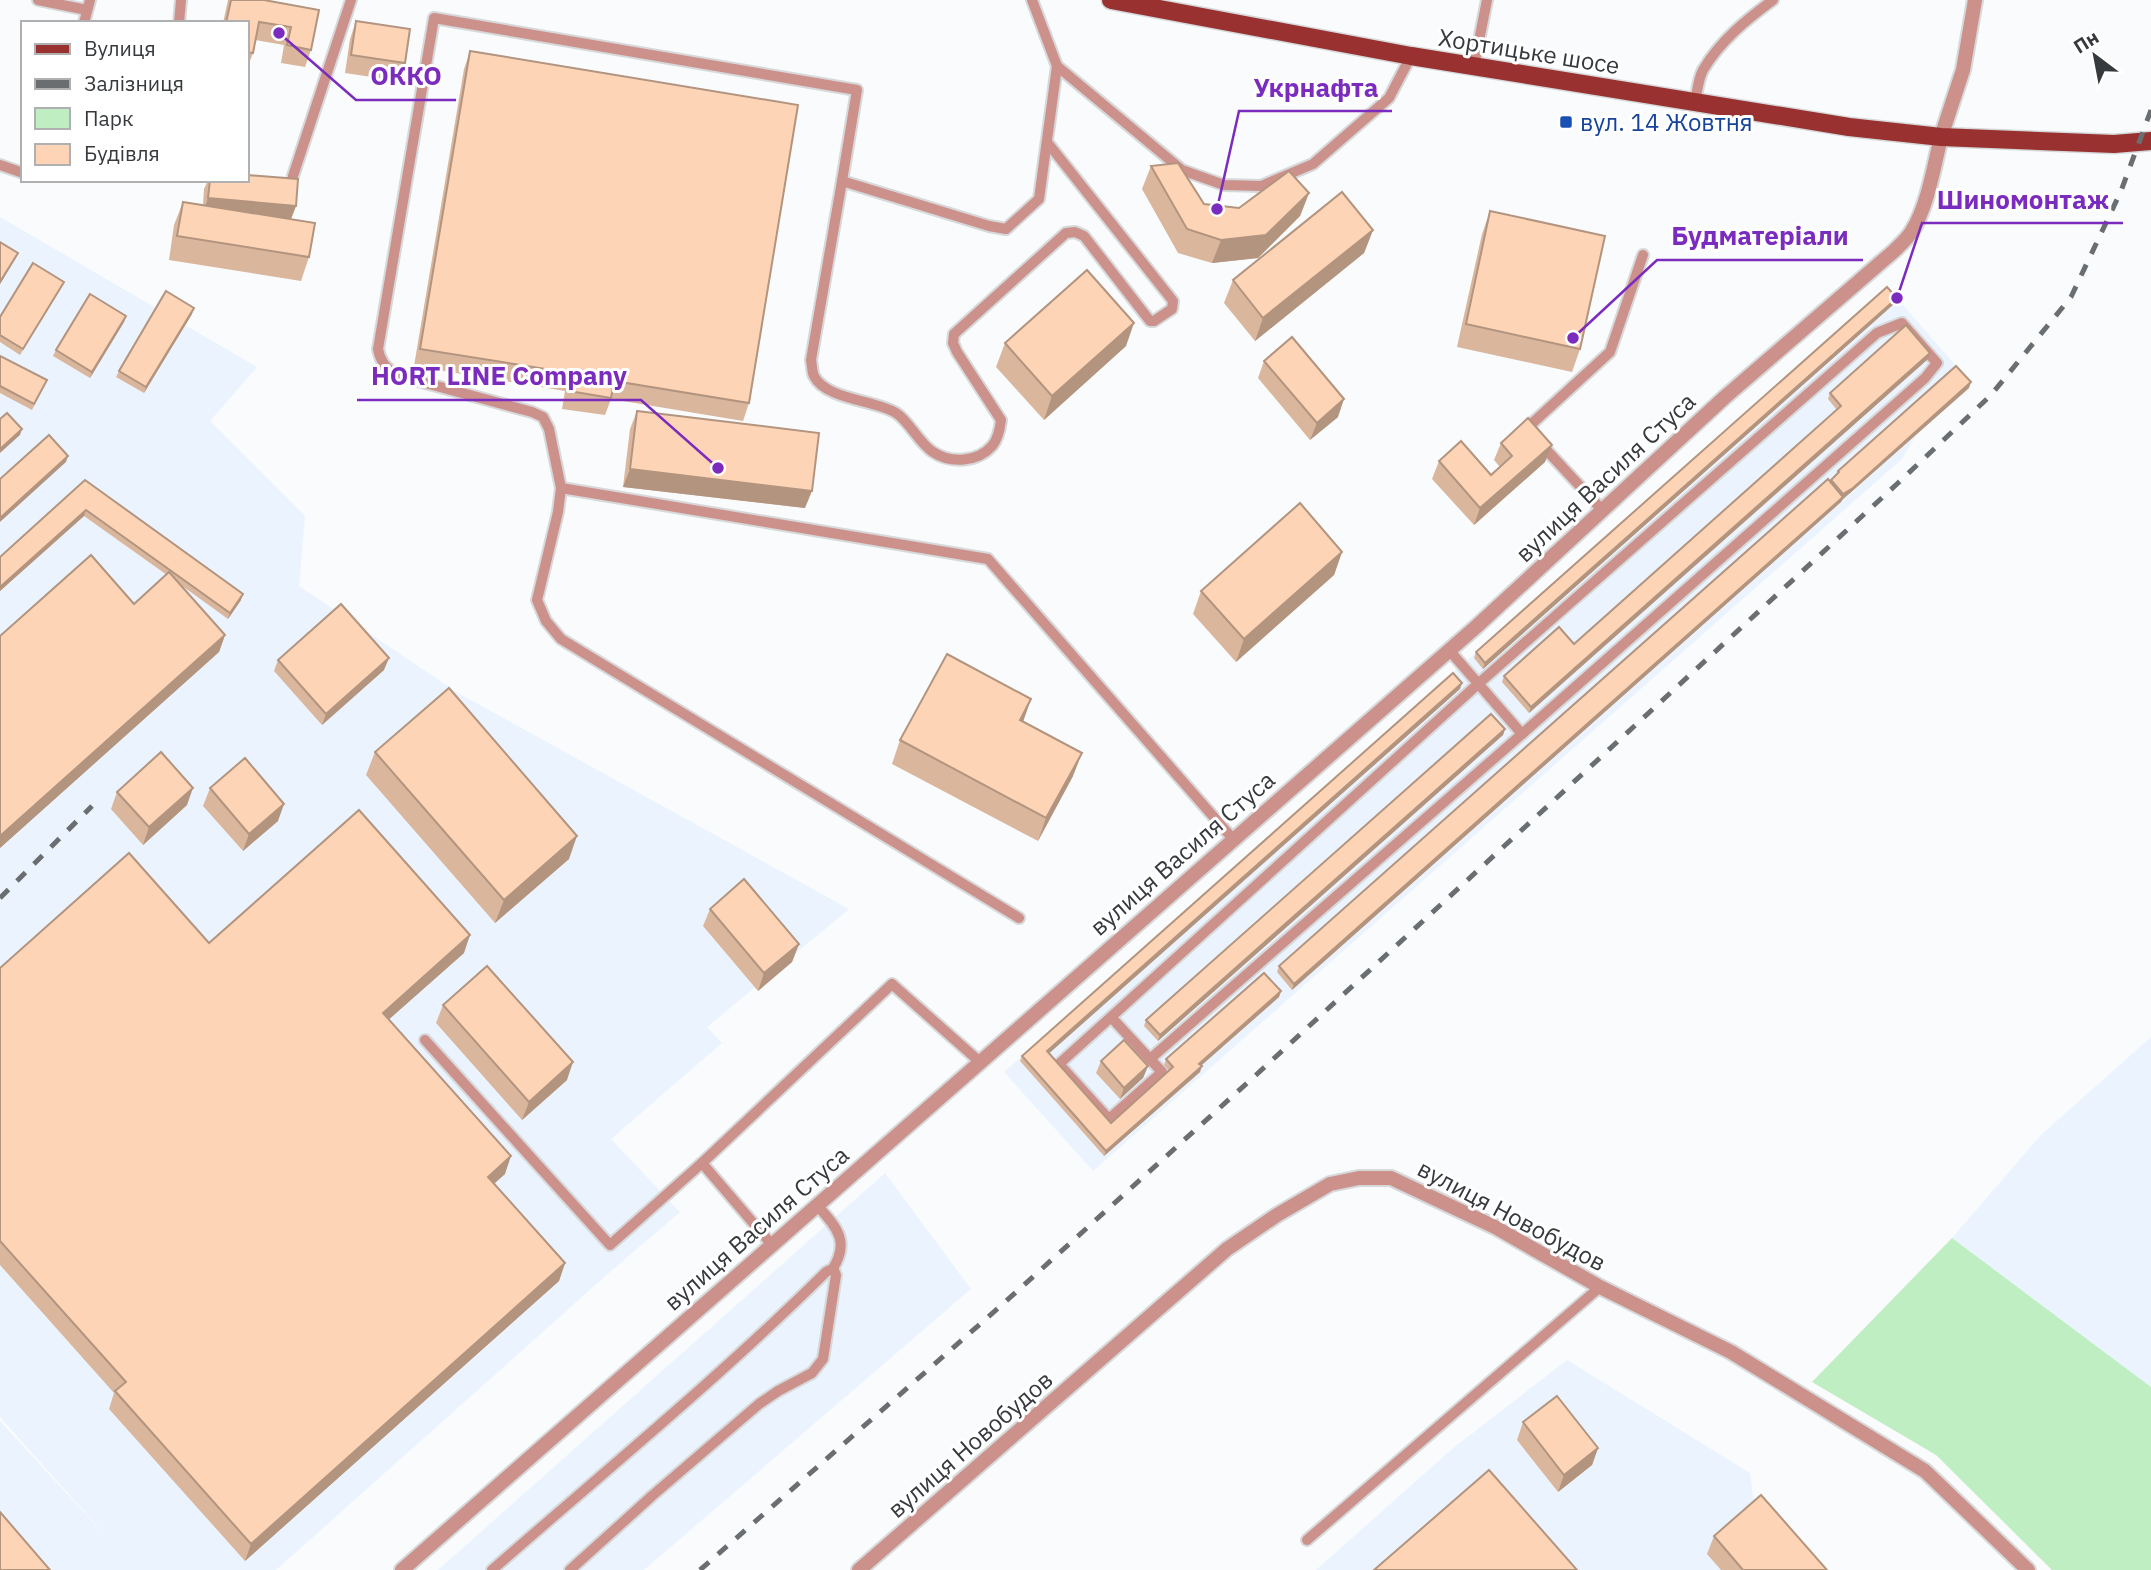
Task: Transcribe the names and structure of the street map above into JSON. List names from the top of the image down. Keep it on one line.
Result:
{"streets":{"main road":["Хортицьке шосе"],"street":["вулиця Василя Стуса","вулиця Новобудов"]},"crossings":[["Хортицьке шосе","вулиця Василя Стуса"]],"places":{"other":["ОККО","Укрнафта","Шиномонтаж","Будматеріали","HORT LINE Company"],"transit":["вул. 14 Жовтня"]},"legend":["Вулиця","Залізниця","Парк","Будівля"],"north":"top left"}
